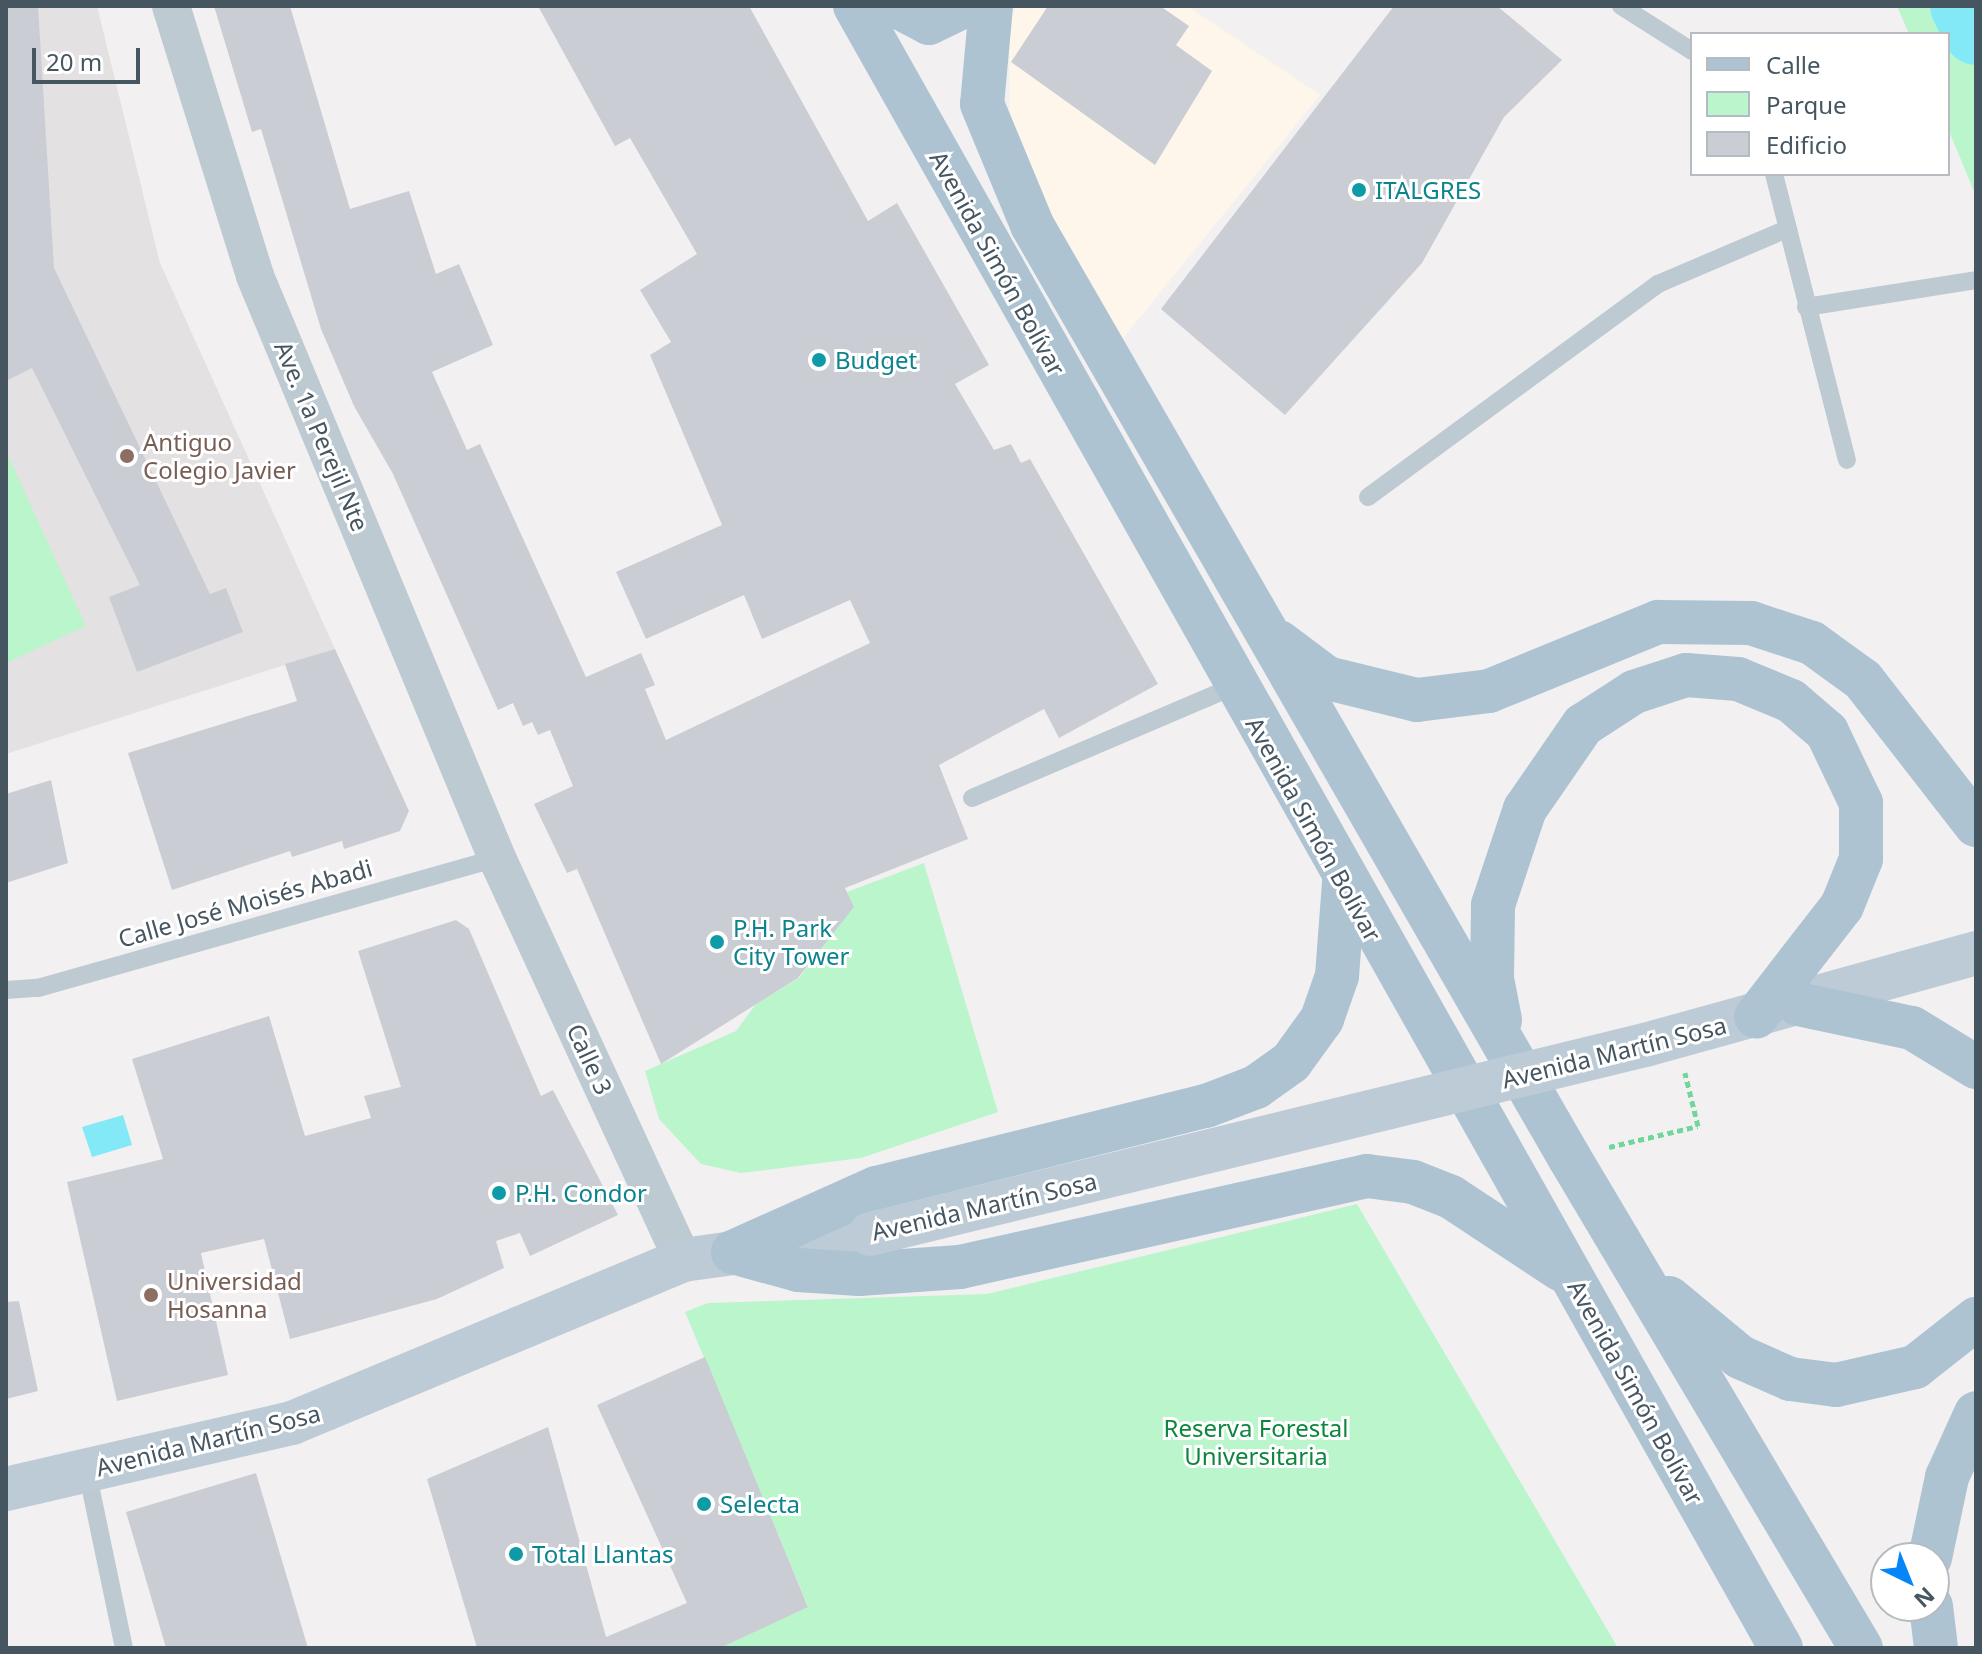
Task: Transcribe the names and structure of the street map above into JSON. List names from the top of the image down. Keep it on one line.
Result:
{"streets":{"main road":["Avenida Simón Bolívar","Avenida Martín Sosa"],"street":["Ave. 1a Perejil Nte","Calle 3"],"lane":["Calle José Moisés Abadi"]},"crossings":[["Ave. 1a Perejil Nte","Calle José Moisés Abadi"],["Ave. 1a Perejil Nte","Calle 3"],["Calle José Moisés Abadi","Calle 3"],["Avenida Martín Sosa","Calle 3"]],"parks":["Reserva Forestal Universitaria"],"places":["ITALGRES","Budget","Antiguo Colegio Javier","P.H. Park City Tower","P.H. Condor","Universidad Hosanna","Selecta","Total Llantas"],"legend":["Calle","Parque","Edificio"],"scale_bar":"20 m","north":"bottom right"}
